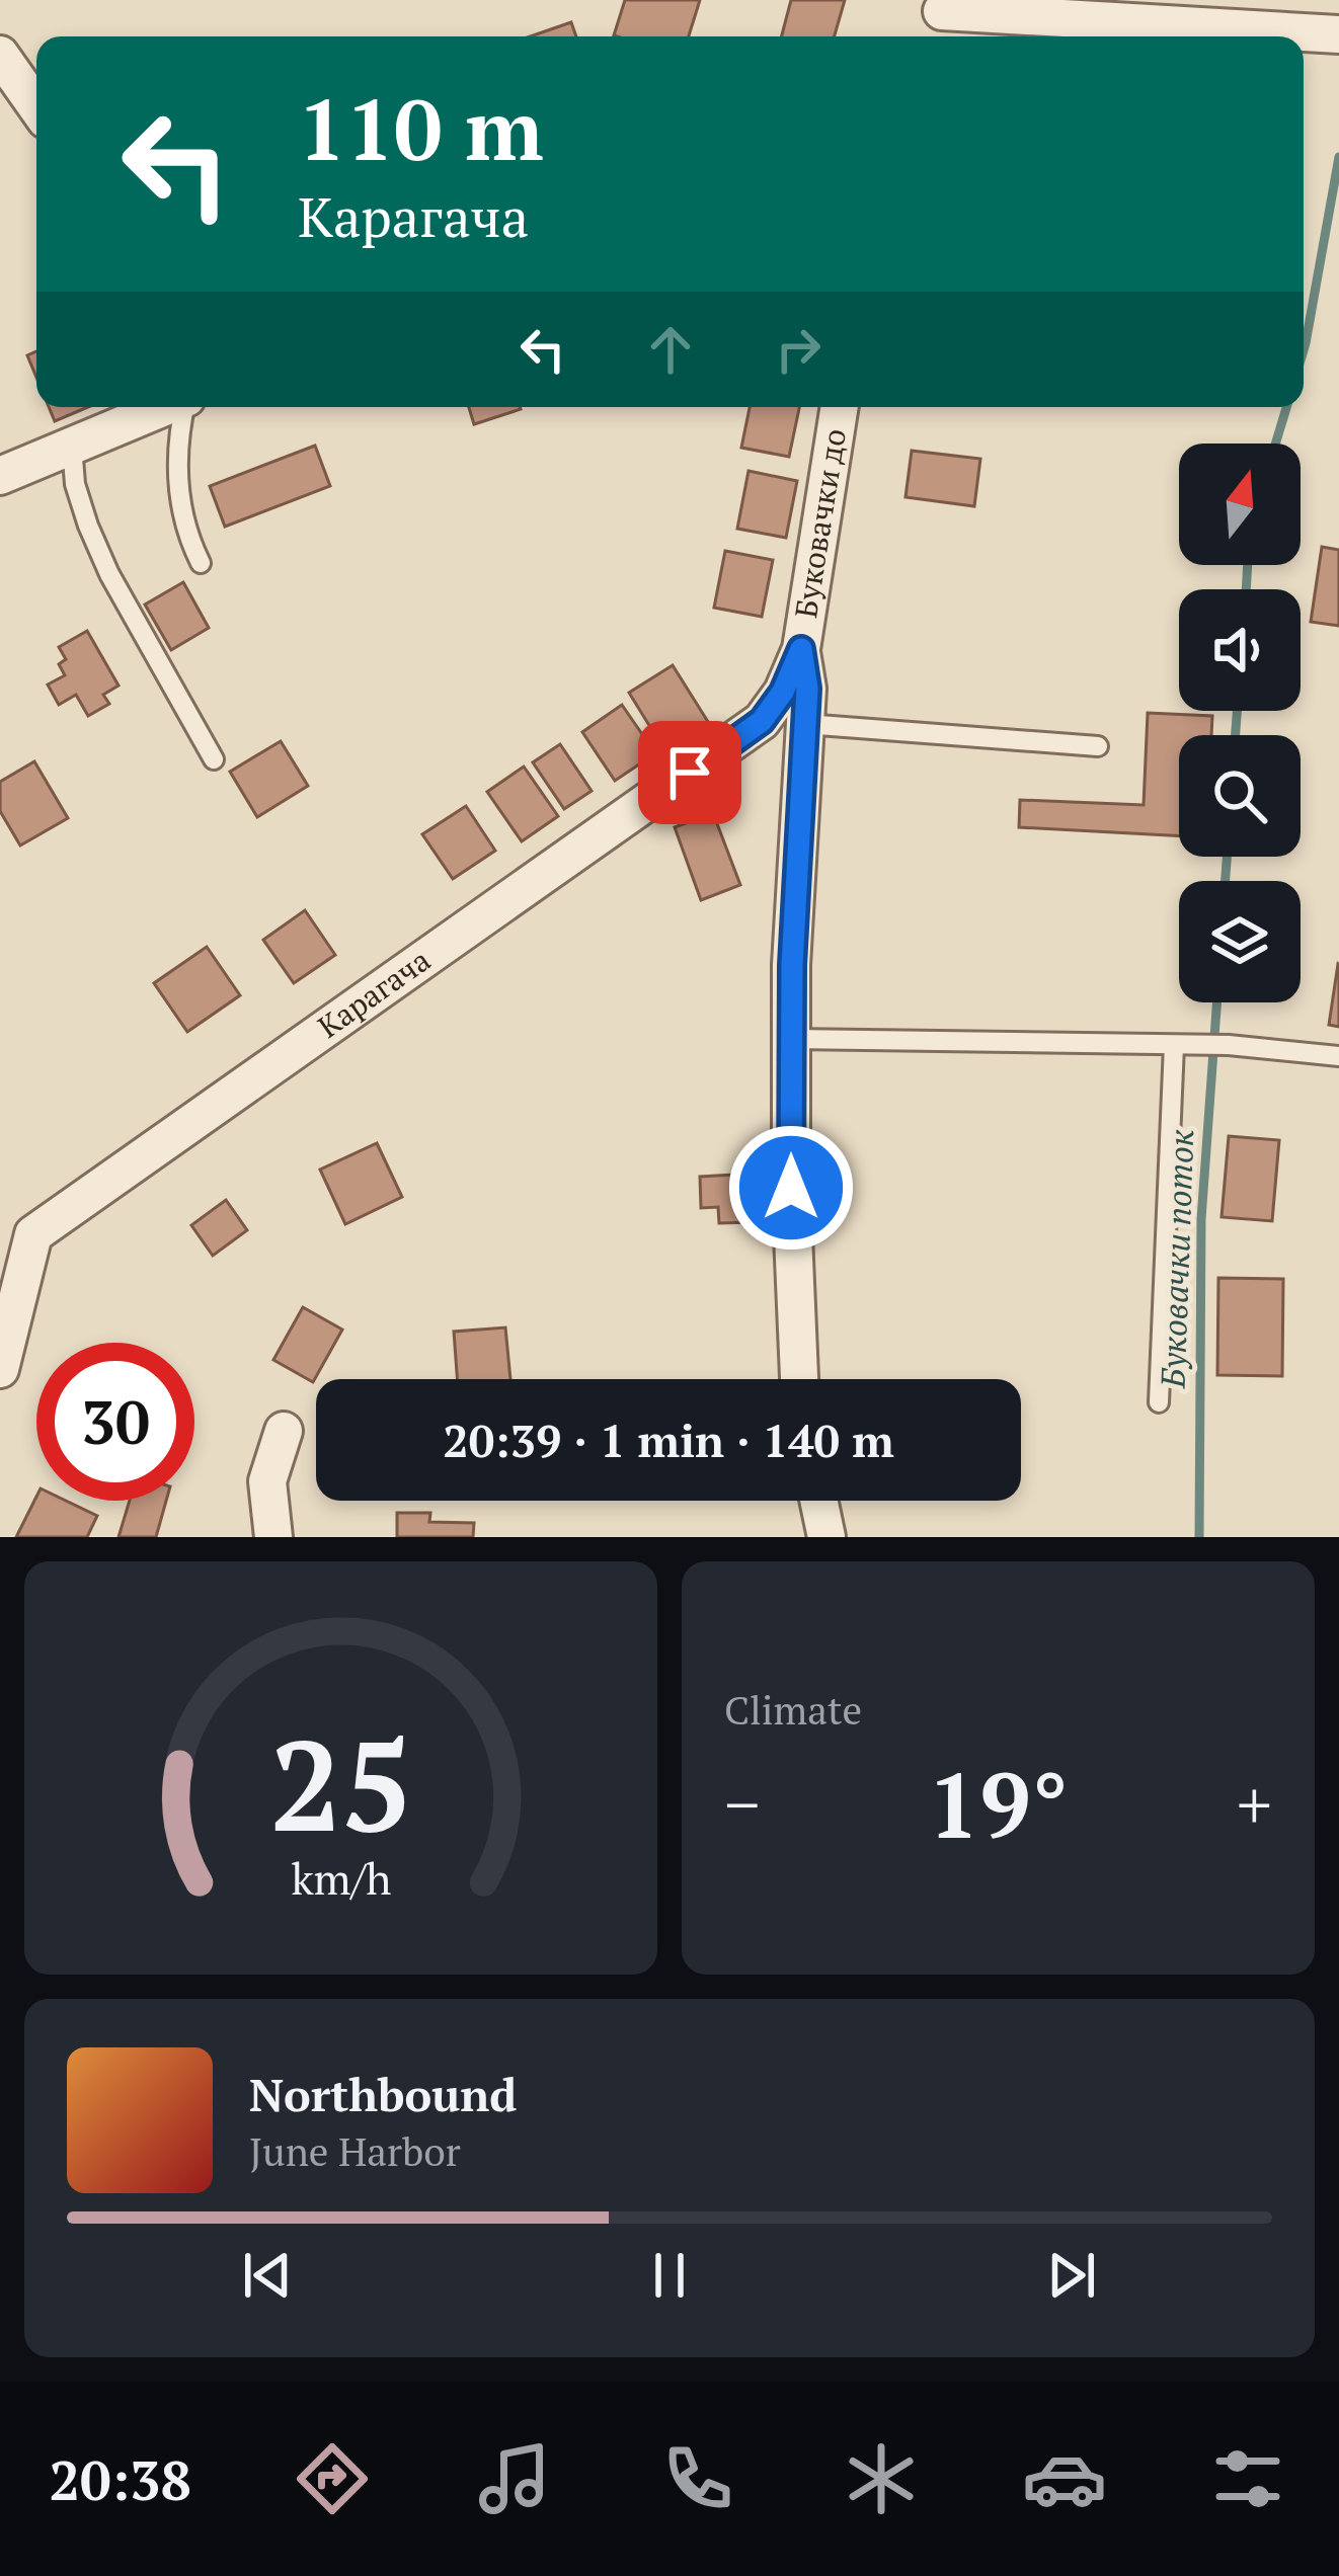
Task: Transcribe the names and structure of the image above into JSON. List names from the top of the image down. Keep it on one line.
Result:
{"streets":{"street":["Буковачки до","Карагача"]},"crossings":[["Буковачки до","Карагача"]],"water":["Буковачки поток"],"north":"top","page":{"turn":["110 m","Карагача"],"limit":"30","trip":"20:39 · 1 min · 140 m","tile":"Climate","heat":["−","19°","+"],"song":["Northbound","June Harbor"],"tabs":"20:38","gauge":["25","km/h"]}}
